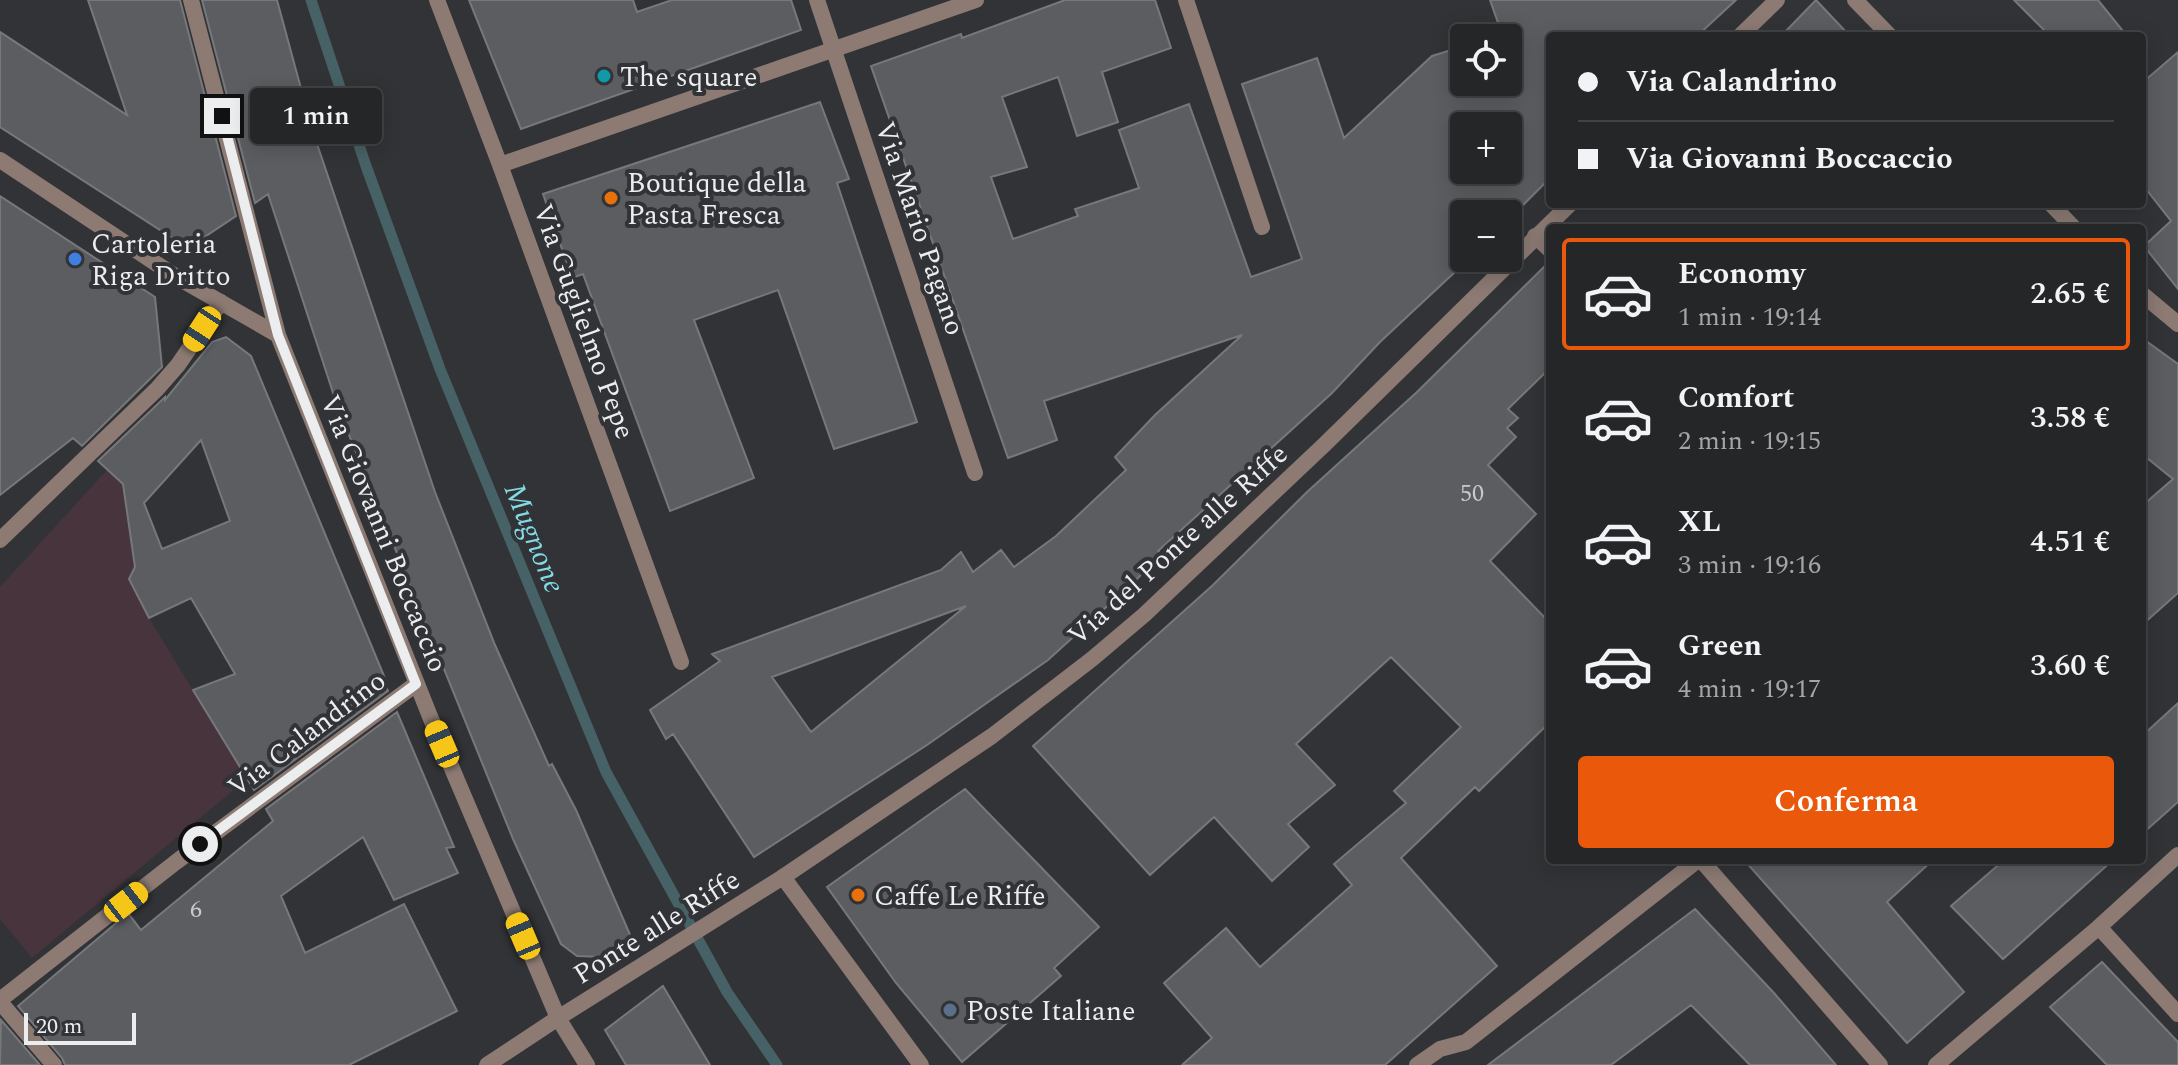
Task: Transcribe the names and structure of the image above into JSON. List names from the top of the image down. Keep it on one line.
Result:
{"streets":{"street":["Via Mario Pagano","Via Guglielmo Pepe","Via Giovanni Boccaccio","Via del Ponte alle Riffe","Via Calandrino","Ponte alle Riffe"]},"crossings":[["Via Giovanni Boccaccio","Via Calandrino"],["Via Giovanni Boccaccio","Ponte alle Riffe"],["Via del Ponte alle Riffe","Ponte alle Riffe"]],"water":["Mugnone"],"places":["The square","Boutique della Pasta Fresca","Cartoleria Riga Dritto","Caffe Le Riffe","Poste Italiane"],"house_numbers":["50","6"],"scale_bar":"20 m","page":{"map_buttons":["+","−"],"banner":["Via Calandrino","Via Giovanni Boccaccio"],"bubble":"1 min","list":[{"name":"Economy","note":"1 min · 19:14","value":"2.65 €"},{"name":"Comfort","note":"2 min · 19:15","value":"3.58 €"},{"name":"XL","note":"3 min · 19:16","value":"4.51 €"},{"name":"Green","note":"4 min · 19:17","value":"3.60 €"}],"buttons":"Conferma","scale":"20 m"}}
